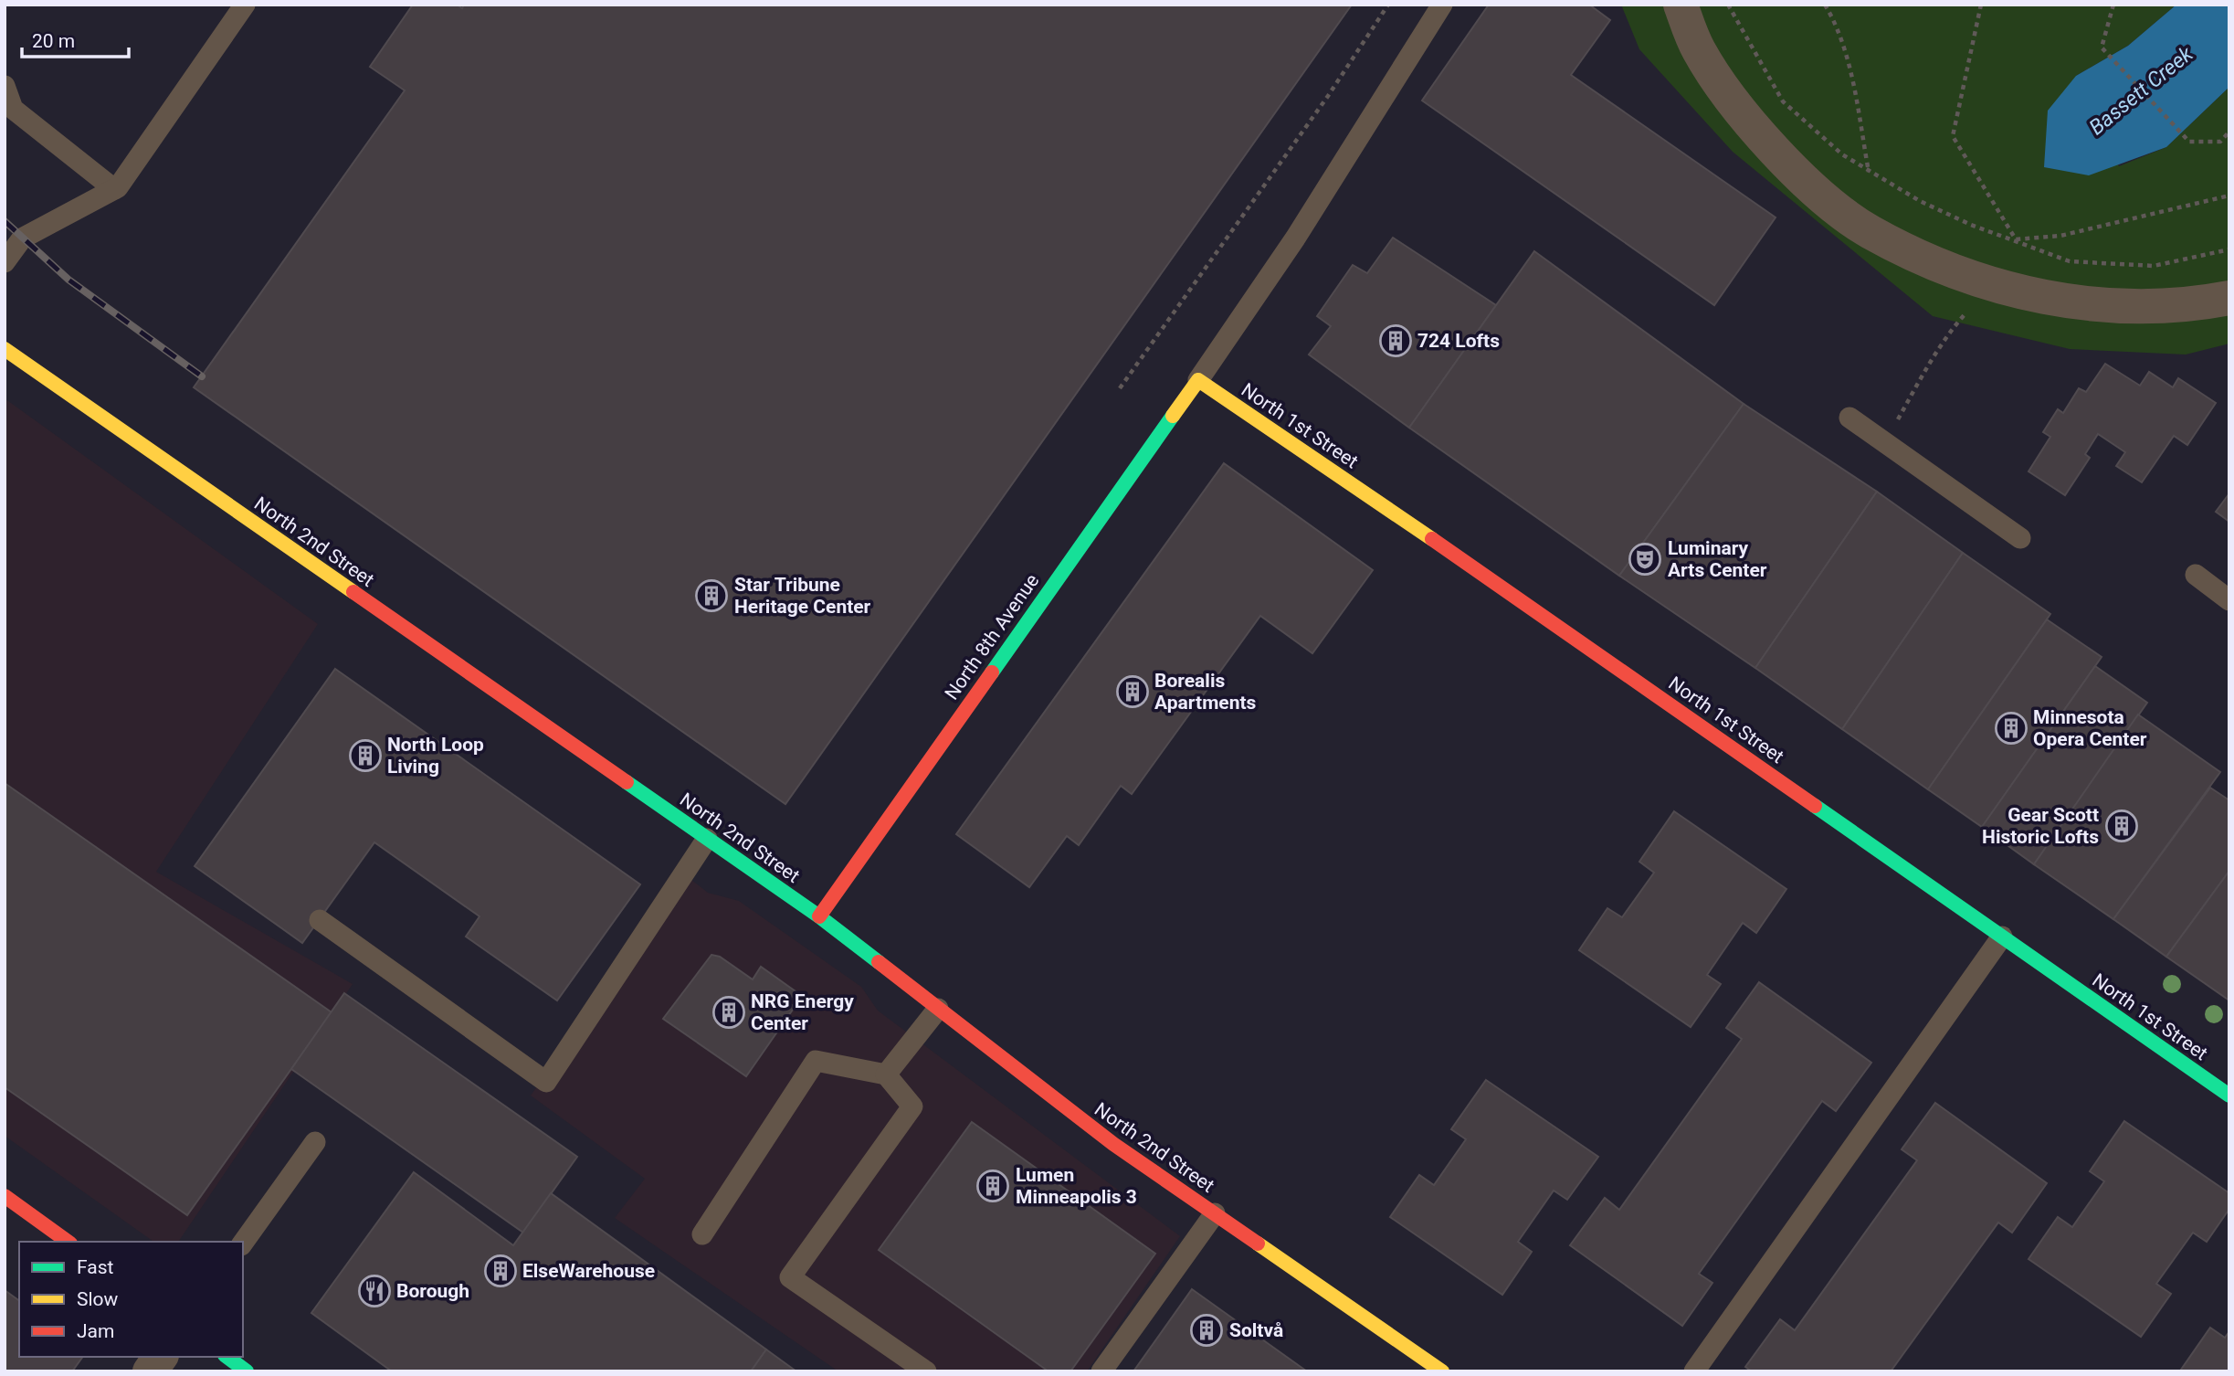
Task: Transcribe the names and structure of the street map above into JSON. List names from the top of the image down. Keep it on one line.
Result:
{"streets":{"street":["North 1st Street","North 2nd Street","North 8th Avenue"]},"crossings":[["North 1st Street","North 8th Avenue"],["North 2nd Street","North 8th Avenue"]],"water":["Bassett Creek"],"places":{"building":["724 Lofts","Star Tribune Heritage Center","Borealis Apartments","Minnesota Opera Center","North Loop Living","Gear Scott Historic Lofts","NRG Energy Center","Lumen Minneapolis 3","ElseWarehouse","Soltvå"],"theatre":["Luminary Arts Center"],"restaurant":["Borough"]},"legend":["Fast","Slow","Jam"],"scale_bar":"20 m"}
